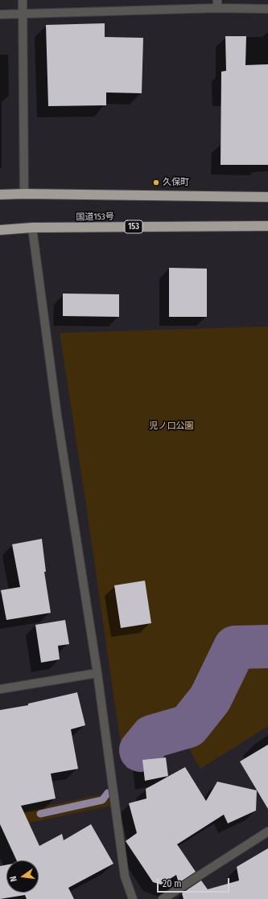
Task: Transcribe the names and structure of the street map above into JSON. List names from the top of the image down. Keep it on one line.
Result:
{"streets":{"highway":["国道153号","153"]},"parks":["児ノ口公園"],"places":["久保町"],"scale_bar":"20 m","north":"left"}
